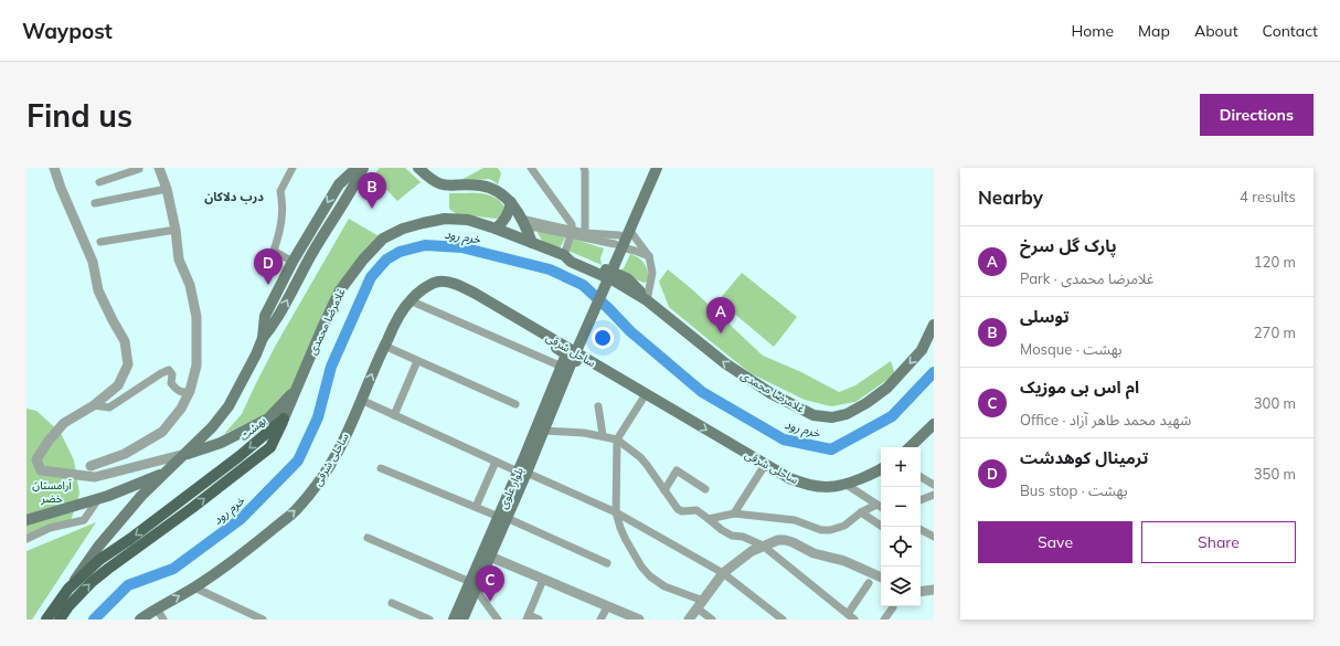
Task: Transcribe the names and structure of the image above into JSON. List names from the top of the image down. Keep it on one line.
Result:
{"streets":{"main road":["غلامرضا محمدی","ساحل شرقی","بهشت","ساحلی شرقی","بلوار علوی"]},"crossings":[["غلامرضا محمدی","بهشت"],["ساحل شرقی","ساحلی شرقی"]],"one_way":["ساحلی شرقی"],"districts":["درب دلاکان"],"water":["خرم رود"],"parks":["آرامستان خضر"],"page":{"header":"Waypost","nav":["Home","Map","About","Contact"],"buttons":["Directions",["Save","Share"]],"title":"Find us","heading":["Nearby","4 results"],"pins":["B","D","A","C"],"list":[{"mark":"A","name":"پارک گل سرخ","note":"Park · غلامرضا محمدی","value":"120 m"},{"mark":"B","name":"توسلی","note":"Mosque · بهشت","value":"270 m"},{"mark":"C","name":"ام اس بی موزیک","note":"Office · شهید محمد طاهر آزاد","value":"300 m"},{"mark":"D","name":"ترمینال کوهدشت","note":"Bus stop · بهشت","value":"350 m"}],"map_buttons":["+","−"]}}
